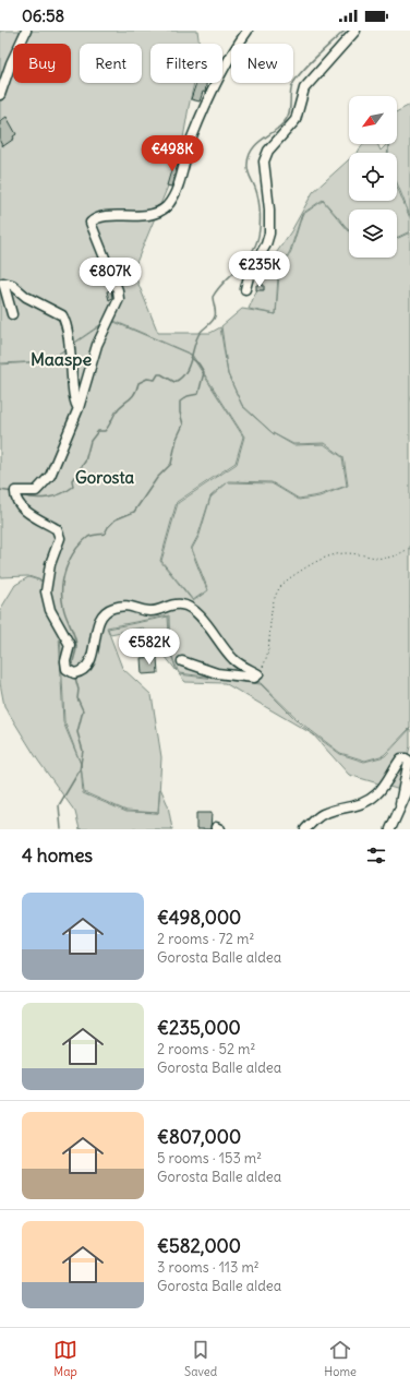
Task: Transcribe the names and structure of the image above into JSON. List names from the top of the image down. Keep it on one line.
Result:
{"districts":["Maaspe","Gorosta"],"north":"bottom left","page":{"status":"06:58","chip":["Buy","Rent","Filters","New"],"price":["€498K","€235K","€807K","€582K"],"heading":"4 homes","list":[{"name":"€498,000","note":"2 rooms · 72 m² · Gorosta Balle aldea"},{"name":"€235,000","note":"2 rooms · 52 m² · Gorosta Balle aldea"},{"name":"€807,000","note":"5 rooms · 153 m² · Gorosta Balle aldea"},{"name":"€582,000","note":"3 rooms · 113 m² · Gorosta Balle aldea"}],"tabs":["Map","Saved","Home"]}}
